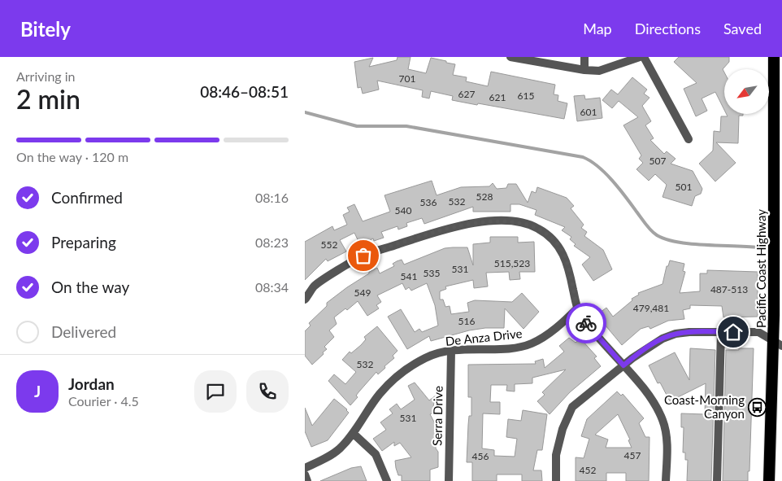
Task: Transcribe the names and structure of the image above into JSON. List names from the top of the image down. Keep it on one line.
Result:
{"streets":{"highway":["Pacific Coast Highway"],"street":["De Anza Drive","Serra Drive"]},"crossings":[["De Anza Drive","Serra Drive"]],"places":{"bus stop":["Coast-Morning Canyon"]},"house_numbers":["701","627","615","621","601","507","501","528","532","536","540","552","515,523","531","535","541","487-513","549","479,481","516","532","531","457","456","452"],"north":"bottom left","page":{"header":"Bitely","nav":["Map","Directions","Saved"],"heading":["2 min","Arriving in","08:46–08:51"],"panel":["Jordan","Courier · 4.5"],"bar":"On the way · 120 m","list":[["Confirmed","08:16"],["Preparing","08:23"],["On the way","08:34"],"Delivered"],"round":"J"}}
